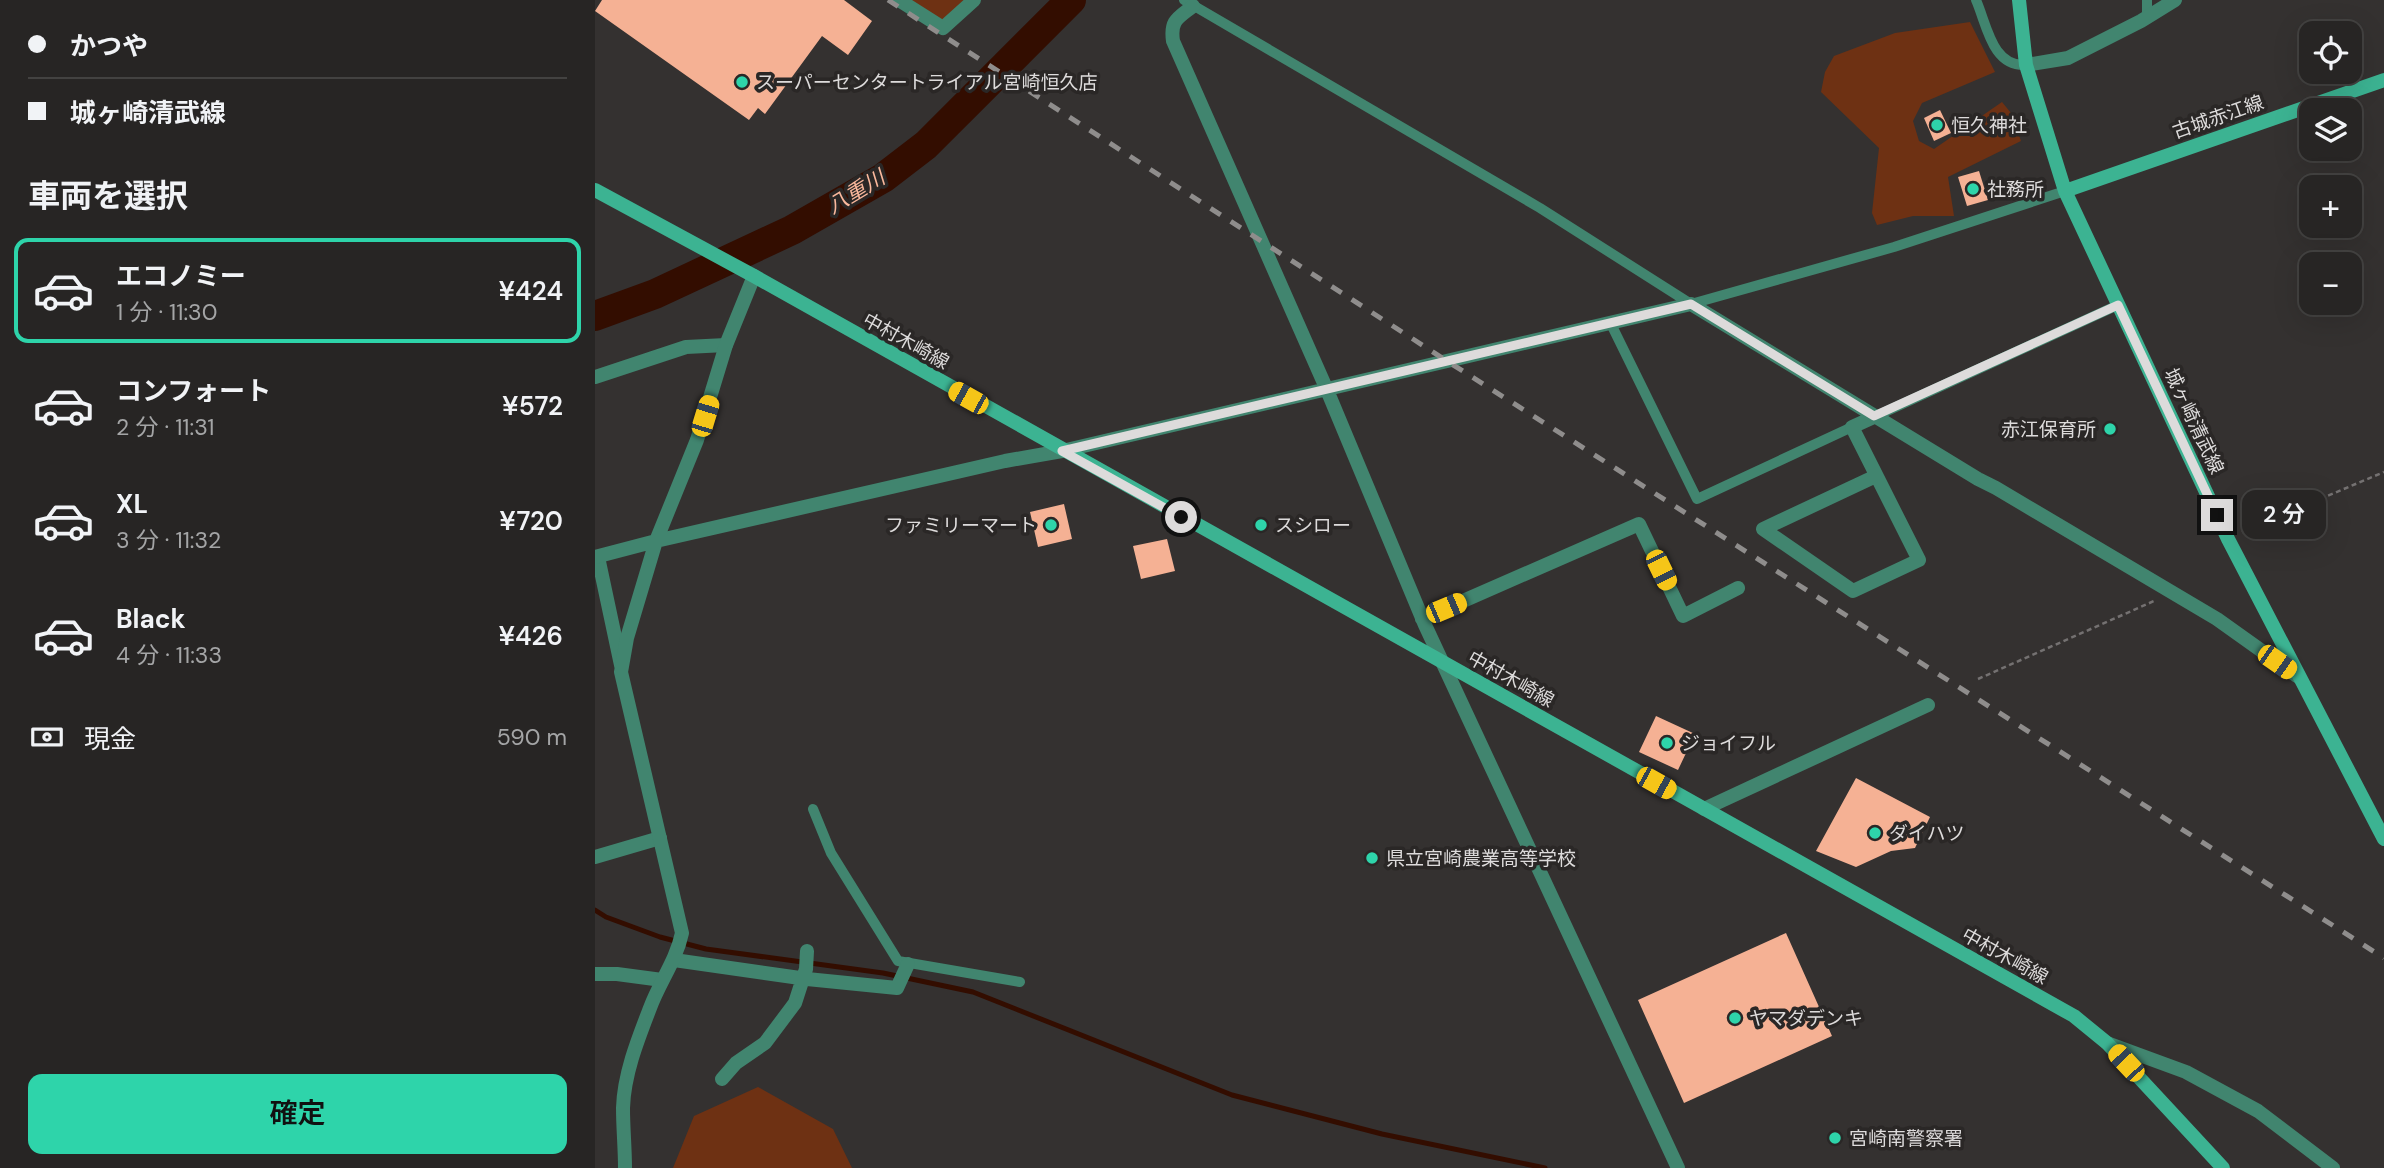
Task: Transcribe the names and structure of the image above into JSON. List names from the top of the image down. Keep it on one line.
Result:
{"streets":{"main road":["古城赤江線","中村木崎線","城ヶ崎清武線"]},"crossings":[["古城赤江線","城ヶ崎清武線"]],"water":["八重川"],"places":["スーパーセンタートライアル宮崎恒久店","恒久神社","社務所","赤江保育所","ファミリーマート","スシロー","ジョイフル","ダイハツ","県立宮崎農業高等学校","ヤマダデンキ","宮崎南警察署"],"page":{"banner":["かつや","城ヶ崎清武線"],"map_buttons":["+","−"],"heading":"車両を選択","list":[{"name":"エコノミー","note":"1 分 · 11:30","value":"¥424"},{"name":"コンフォート","note":"2 分 · 11:31","value":"¥572"},{"name":"XL","note":"3 分 · 11:32","value":"¥720"},{"name":"Black","note":"4 分 · 11:33","value":"¥426"}],"bubble":"2 分","pay":["現金","590 m"],"buttons":"確定"}}
